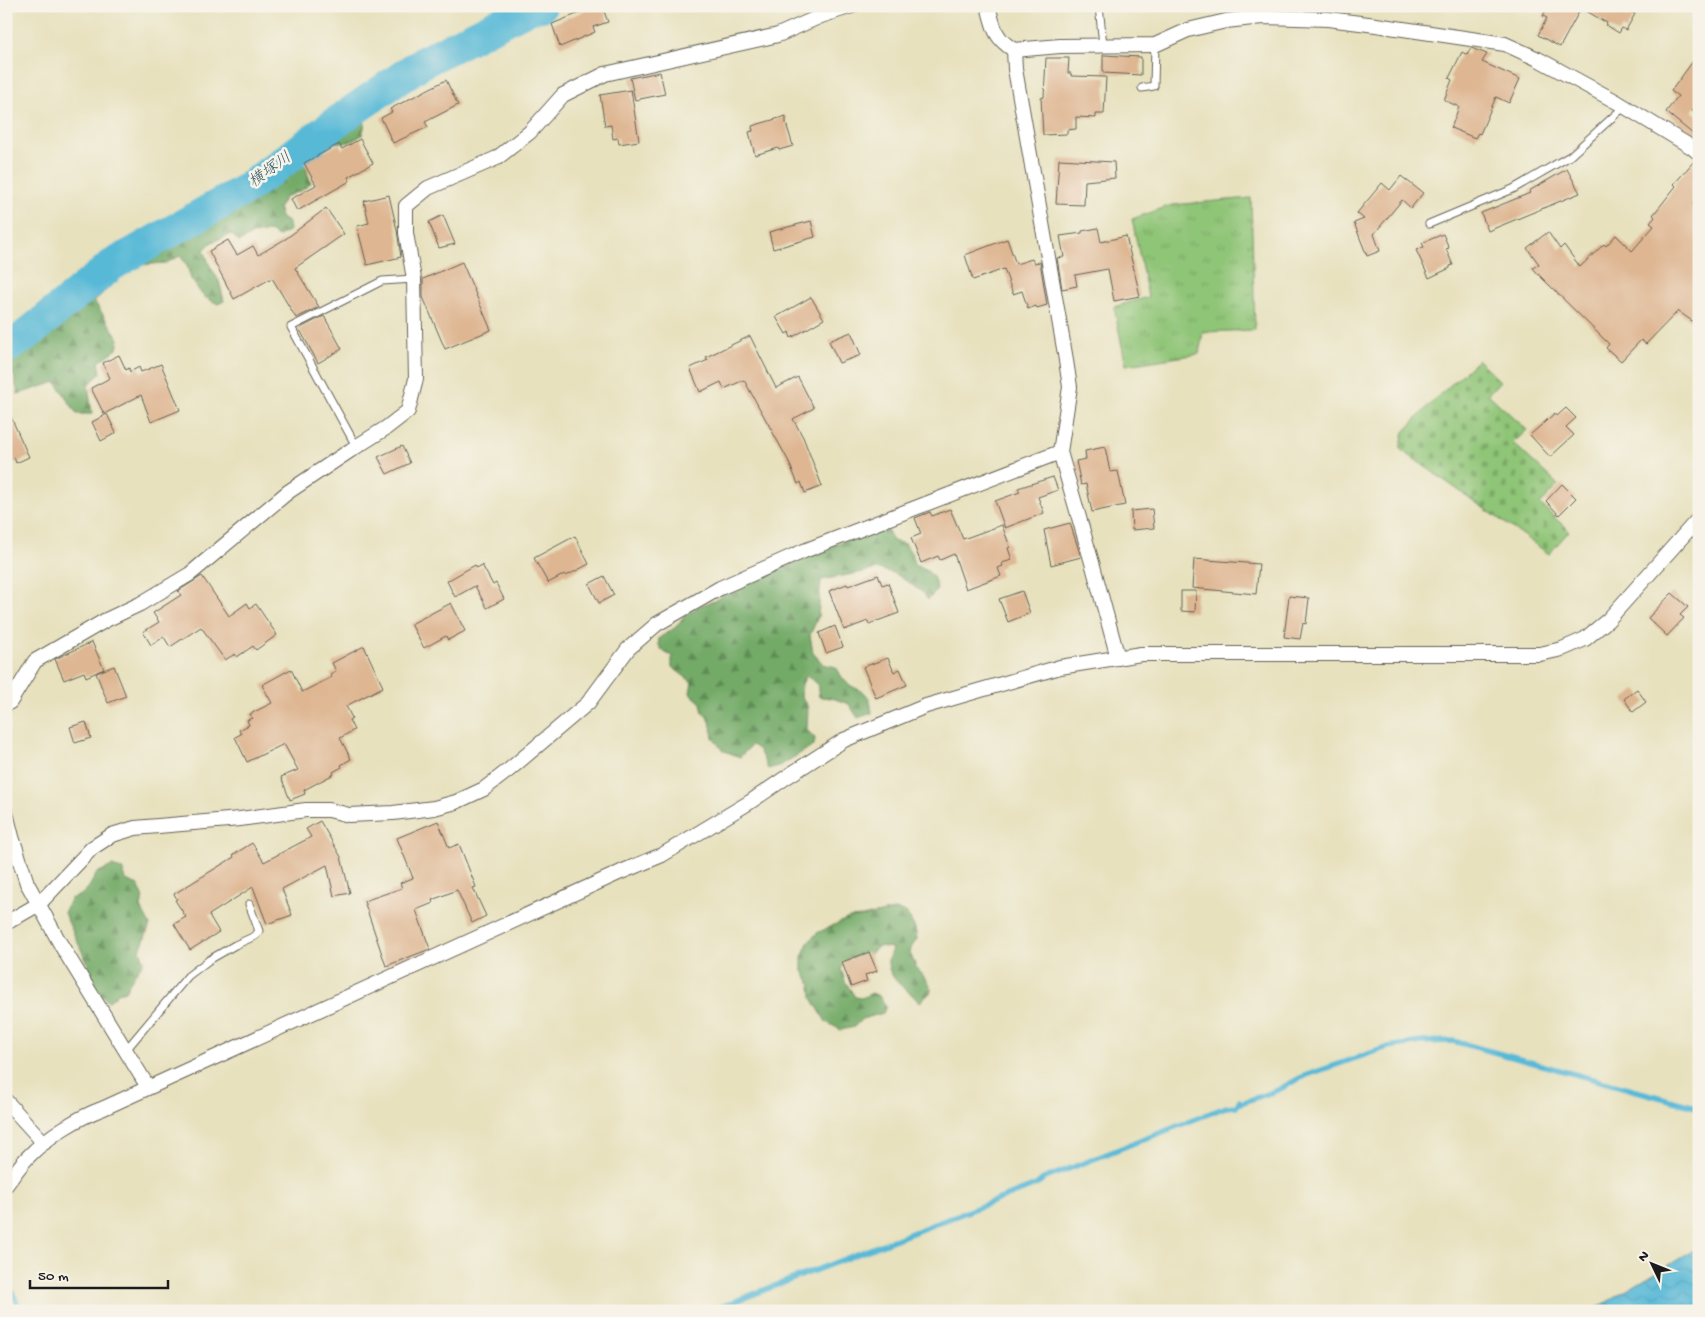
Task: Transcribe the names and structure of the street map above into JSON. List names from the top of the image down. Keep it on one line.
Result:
{"water":["横塚川"],"scale_bar":"50 m","north":"top left"}
